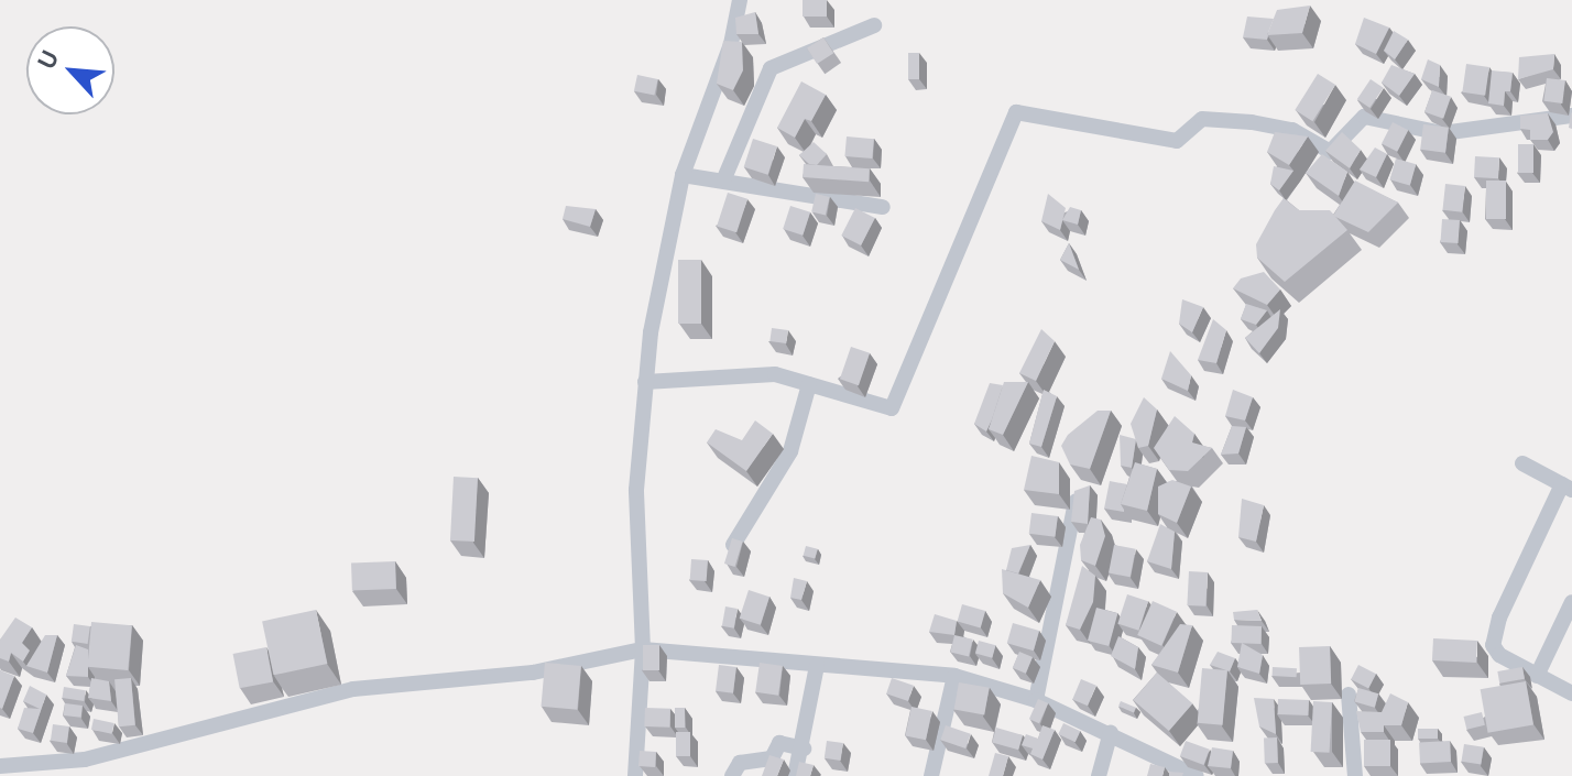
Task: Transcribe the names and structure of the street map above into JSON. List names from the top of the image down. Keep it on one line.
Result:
{"north":"top left"}
